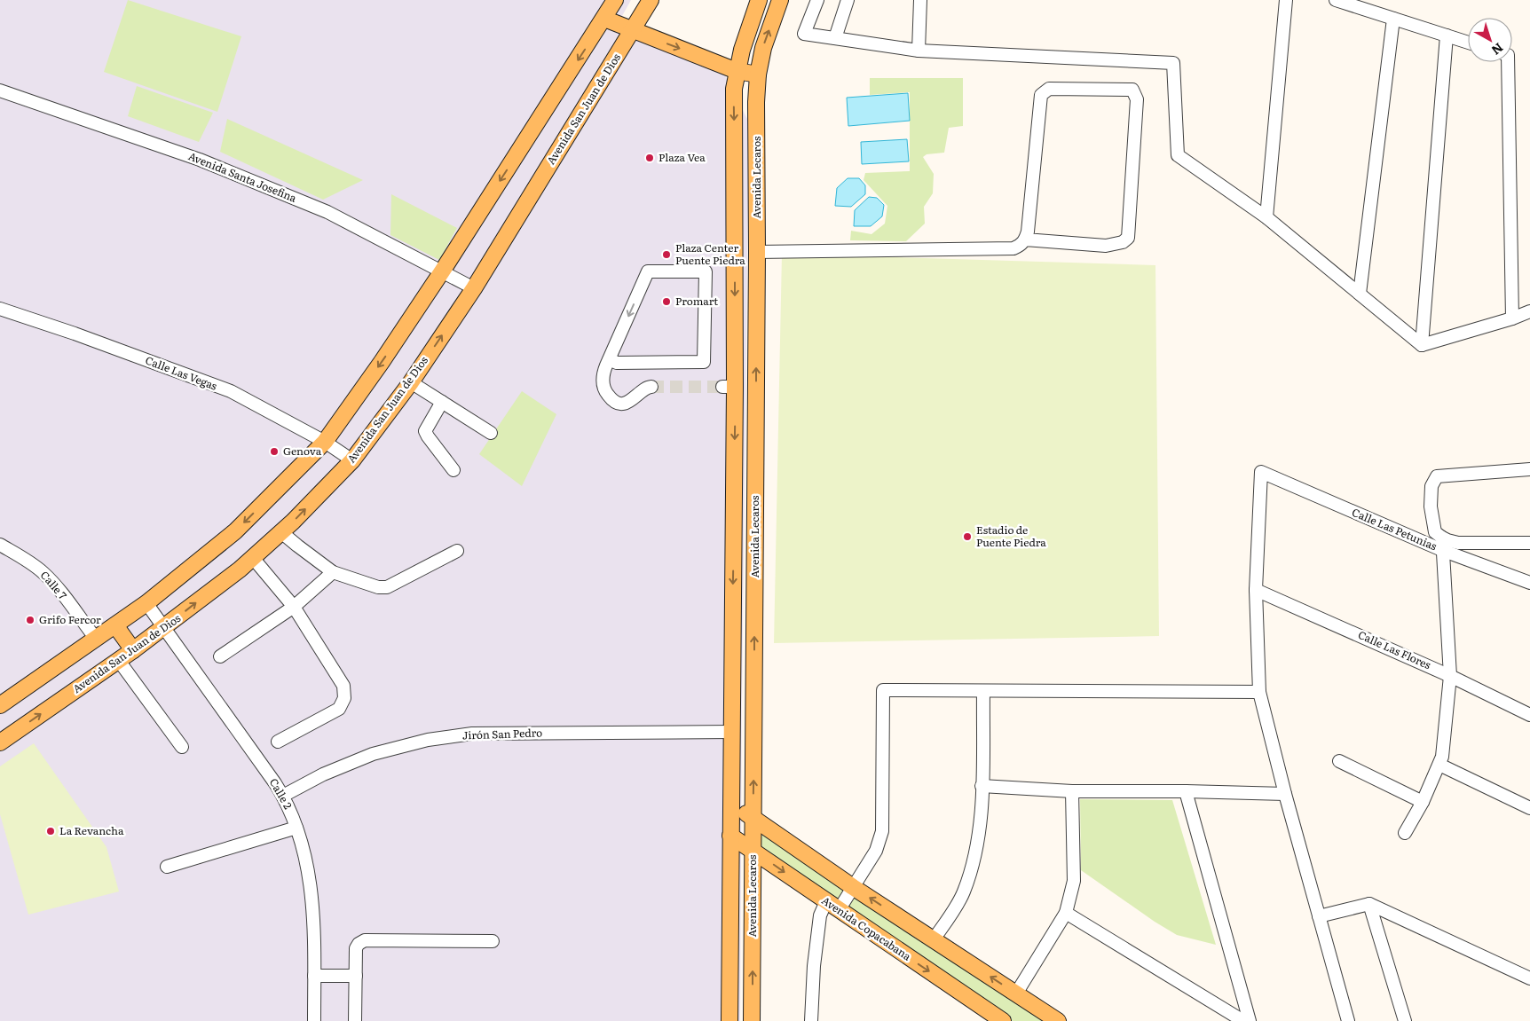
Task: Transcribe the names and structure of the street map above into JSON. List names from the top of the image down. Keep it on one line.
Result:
{"streets":{"main road":["Avenida San Juan de Dios","Avenida Lecaros","Avenida Copacabana"],"street":["Avenida Santa Josefina","Calle Las Vegas","Calle Las Petunias","Calle 7","Calle Las Flores","Jirón San Pedro","Calle 2"]},"crossings":[["Avenida San Juan de Dios","Avenida Santa Josefina"],["Avenida San Juan de Dios","Calle Las Vegas"],["Avenida San Juan de Dios","Calle 2"],["Avenida Lecaros","Jirón San Pedro"],["Avenida Lecaros","Avenida Copacabana"],["Calle Las Petunias","Calle Las Flores"],["Jirón San Pedro","Calle 2"]],"places":["Plaza Vea","Plaza Center Puente Piedra","Promart","Genova","Estadio de Puente Piedra","Grifo Fercor","La Revancha"],"north":"bottom right"}
